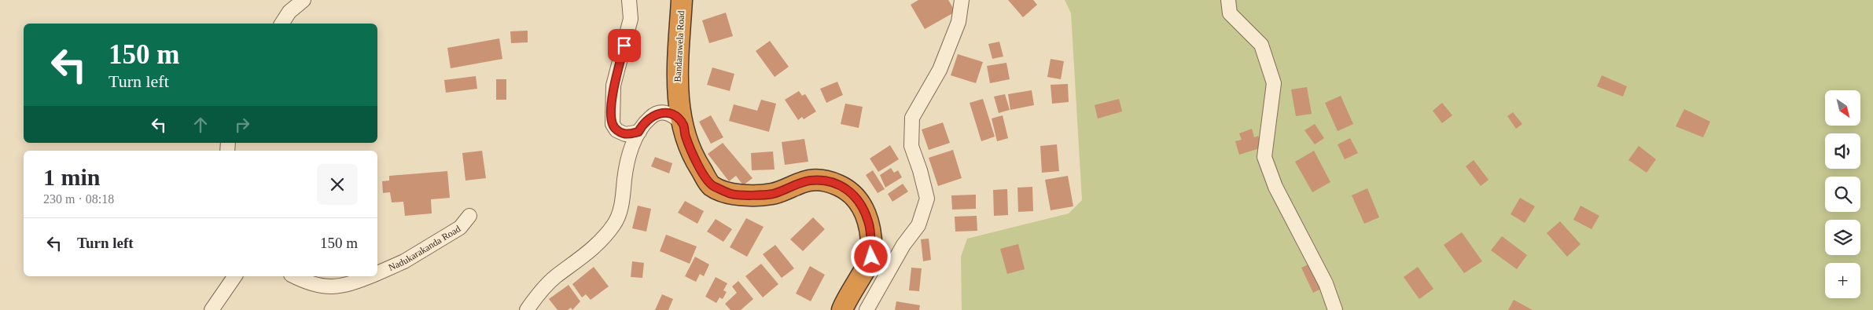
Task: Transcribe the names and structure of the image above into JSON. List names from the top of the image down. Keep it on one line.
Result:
{"streets":{"highway":["Bandarawela Road"],"lane":["Nadukarakanda Road"]},"north":"bottom right","page":{"turn":["150 m","Turn left"],"map_buttons":"+","heading":["1 min","230 m · 08:18"],"list":[{"name":"Turn left","value":"150 m"}]}}
